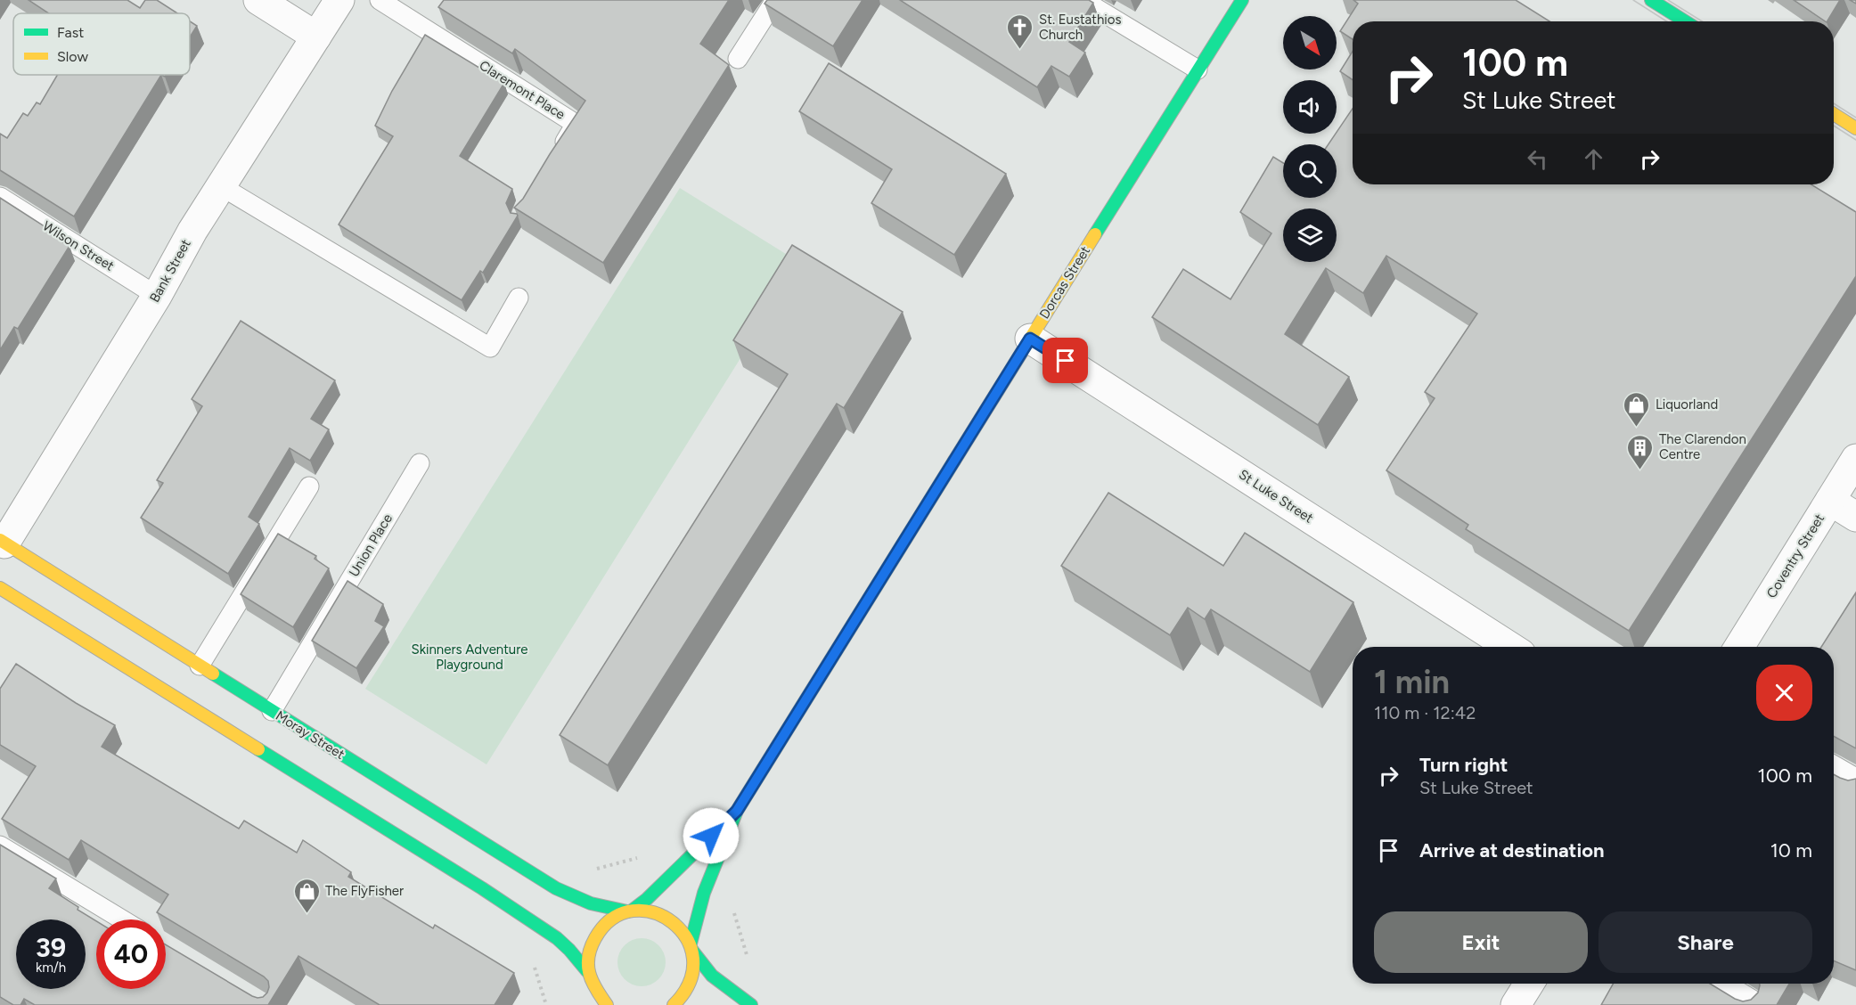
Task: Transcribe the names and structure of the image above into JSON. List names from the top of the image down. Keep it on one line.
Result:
{"streets":{"street":["Bank Street","Dorcas Street","St Luke Street","Coventry Street","Moray Street"],"lane":["Claremont Place","Wilson Street","Union Place"]},"crossings":[["Wilson Street","Bank Street"],["Bank Street","Moray Street"],["Dorcas Street","St Luke Street"],["Dorcas Street","Moray Street"],["Union Place","Moray Street"]],"parks":["Skinners Adventure Playground"],"places":{"church":["St. Eustathios Church"],"shop":["Liquorland","The FlyFisher"],"building":["The Clarendon Centre"]},"legend":["Fast","Slow"],"north":"bottom right","page":{"turn":["100 m","St Luke Street"],"heading":["1 min","110 m · 12:42"],"list":[{"name":"Turn right","note":"St Luke Street","value":"100 m"},{"name":"Arrive at destination","value":"10 m"}],"buttons":["Exit","Share"],"speed":"39 km/h","limit":"40"}}
